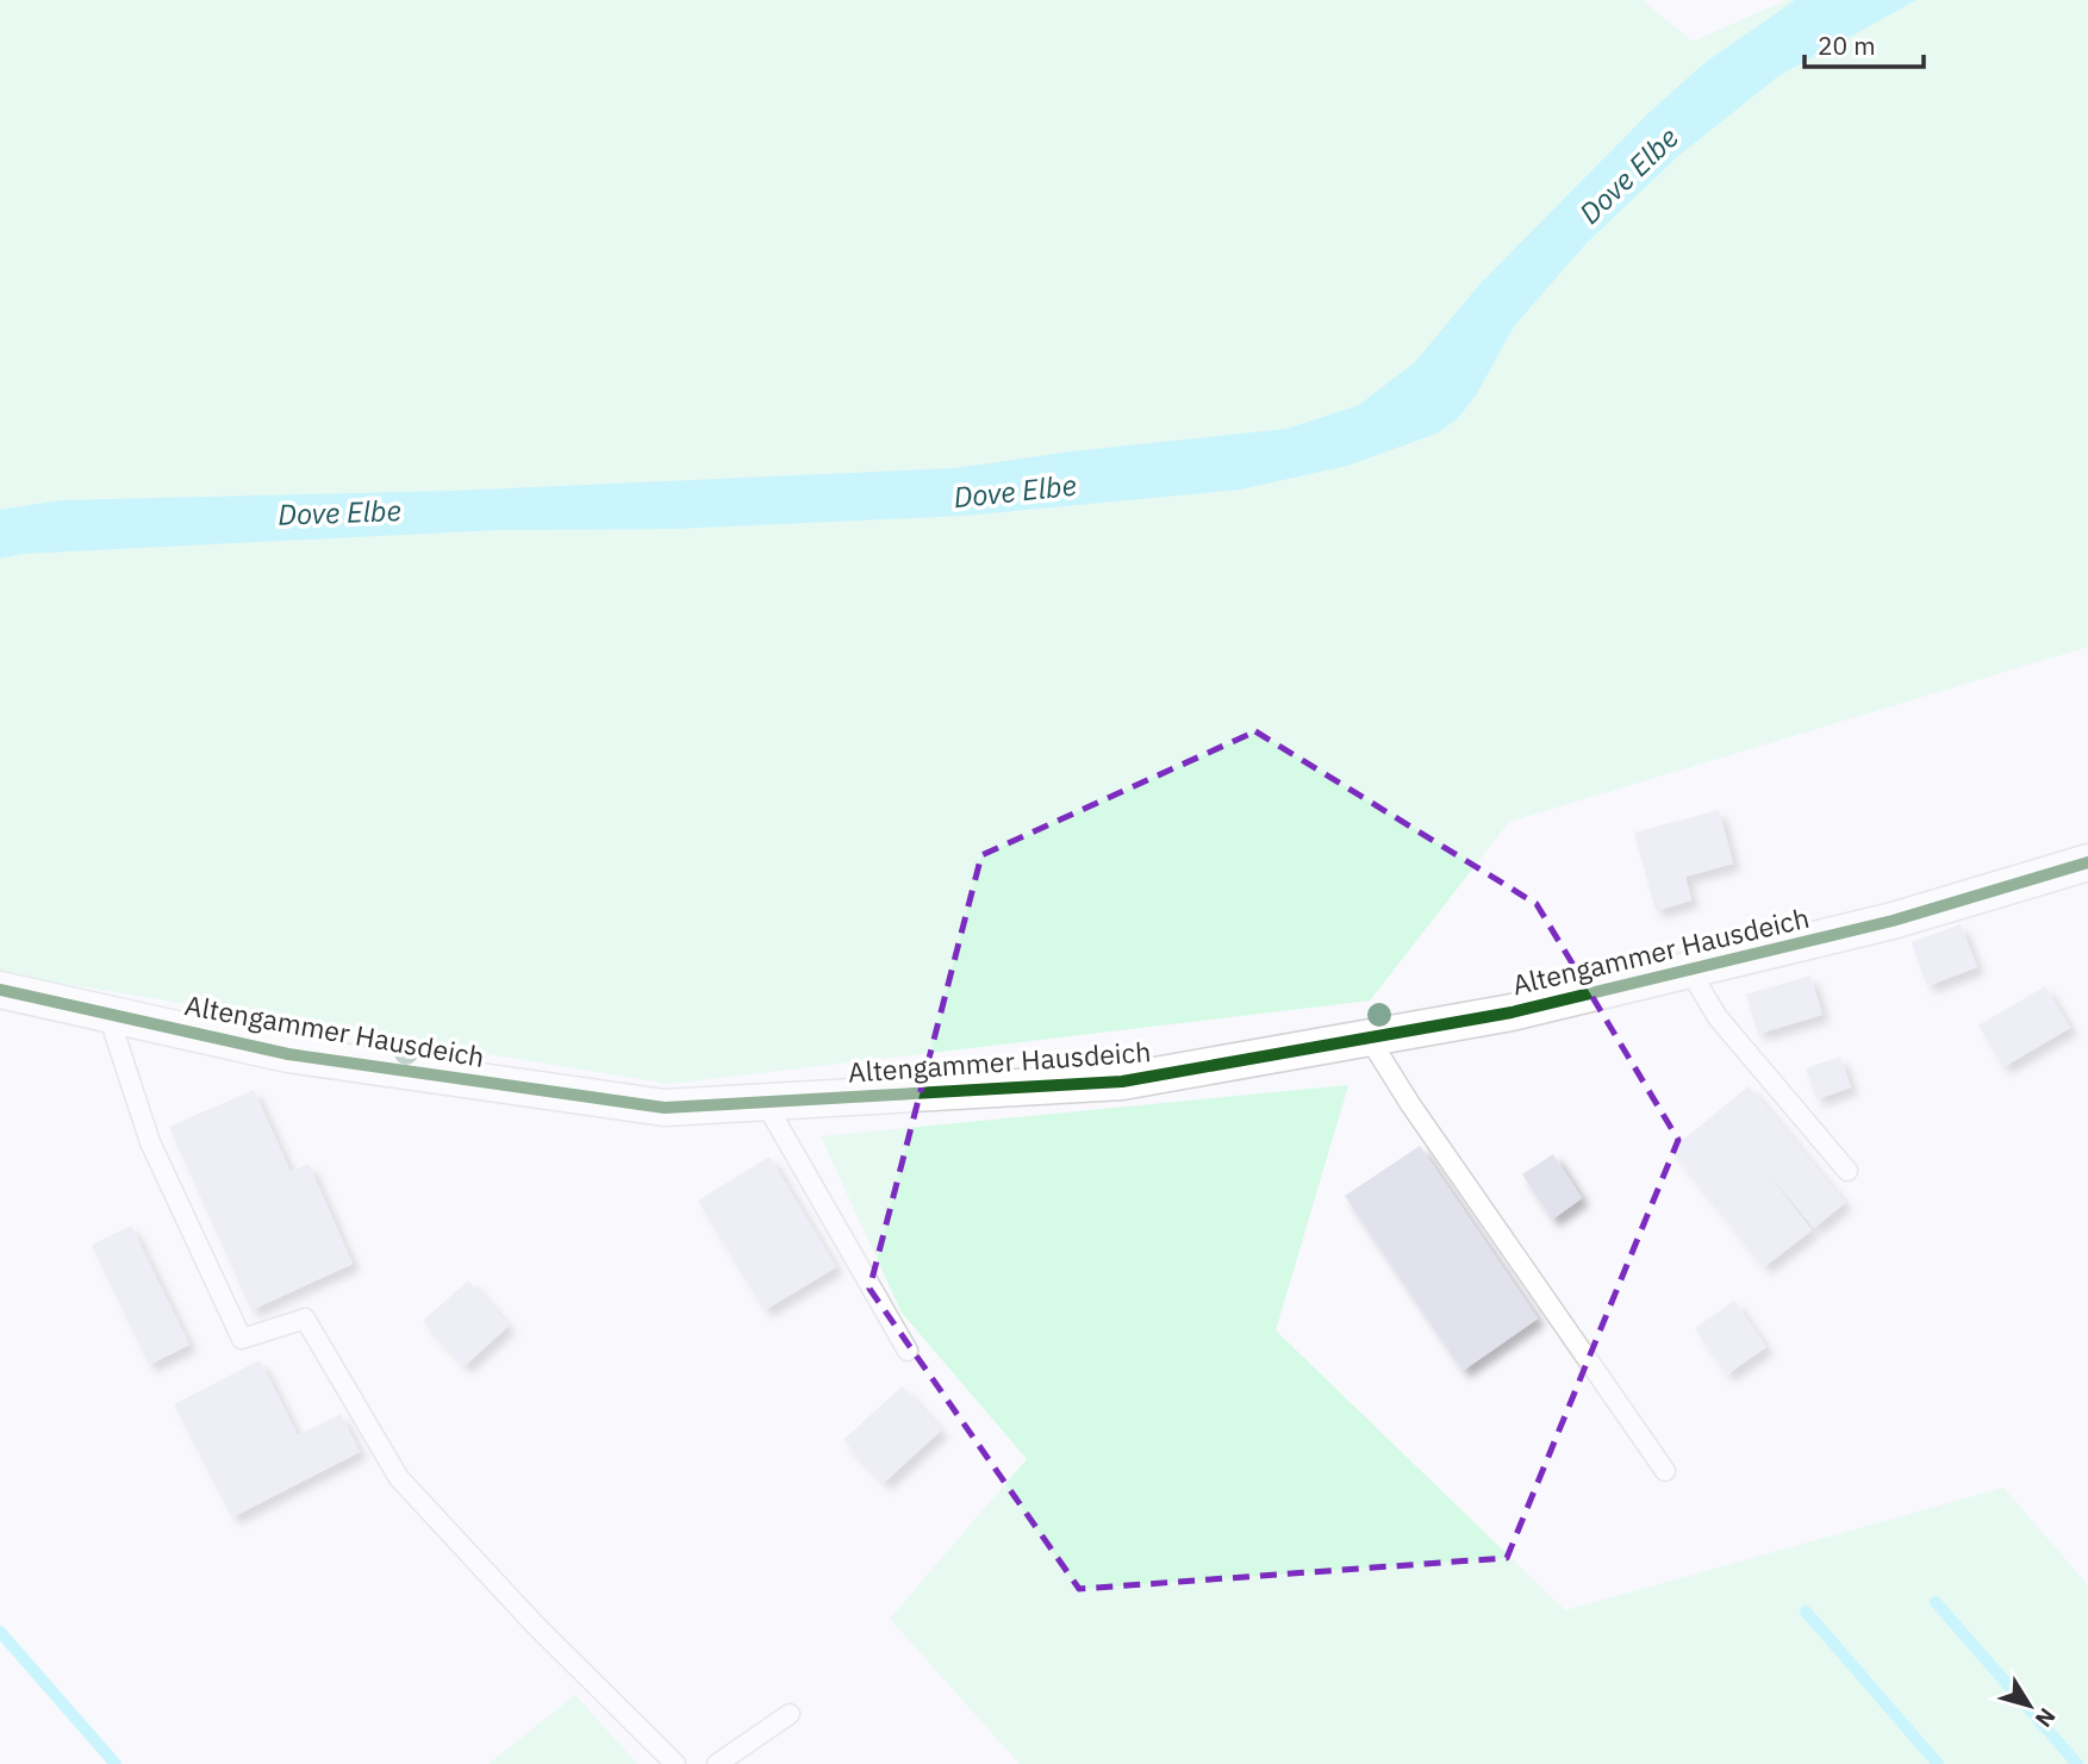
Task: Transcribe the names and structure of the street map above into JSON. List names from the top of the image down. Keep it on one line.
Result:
{"streets":{"street":["Altengammer Hausdeich"]},"water":["Dove Elbe"],"scale_bar":"20 m","north":"bottom right"}
